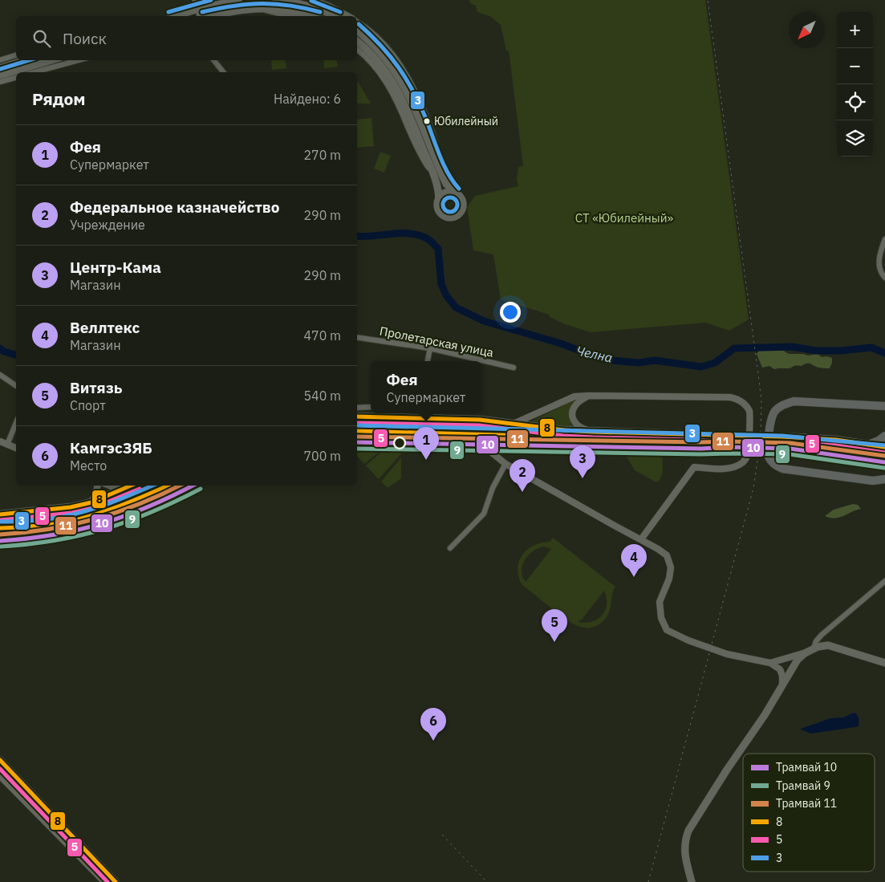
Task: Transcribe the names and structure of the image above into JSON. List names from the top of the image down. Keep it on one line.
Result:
{"streets":{"street":["Пролетарская улица"]},"water":["Челна"],"parks":["СТ «Юбилейный»"],"places":["Юбилейный"],"lines":["transit line 3","transit line 8","transit line 5","tram line 11","tram line 10","tram line 9"],"legend":["Трамвай 10","Трамвай 9","Трамвай 11","8","5","3"],"north":"bottom left","page":{"map_buttons":["+","−"],"search":"Поиск","heading":["Рядом","Найдено: 6"],"list":[{"mark":"1","name":"Фея","note":"Супермаркет","value":"270 m"},{"mark":"2","name":"Федеральное казначейство","note":"Учреждение","value":"290 m"},{"mark":"3","name":"Центр-Кама","note":"Магазин","value":"290 m"},{"mark":"4","name":"Веллтекс","note":"Магазин","value":"470 m"},{"mark":"5","name":"Витязь","note":"Спорт","value":"540 m"},{"mark":"6","name":"КамгэсЗЯБ","note":"Место","value":"700 m"}],"popup":["Фея","Супермаркет"],"pins":["1","3","2","4","5","6"]}}
